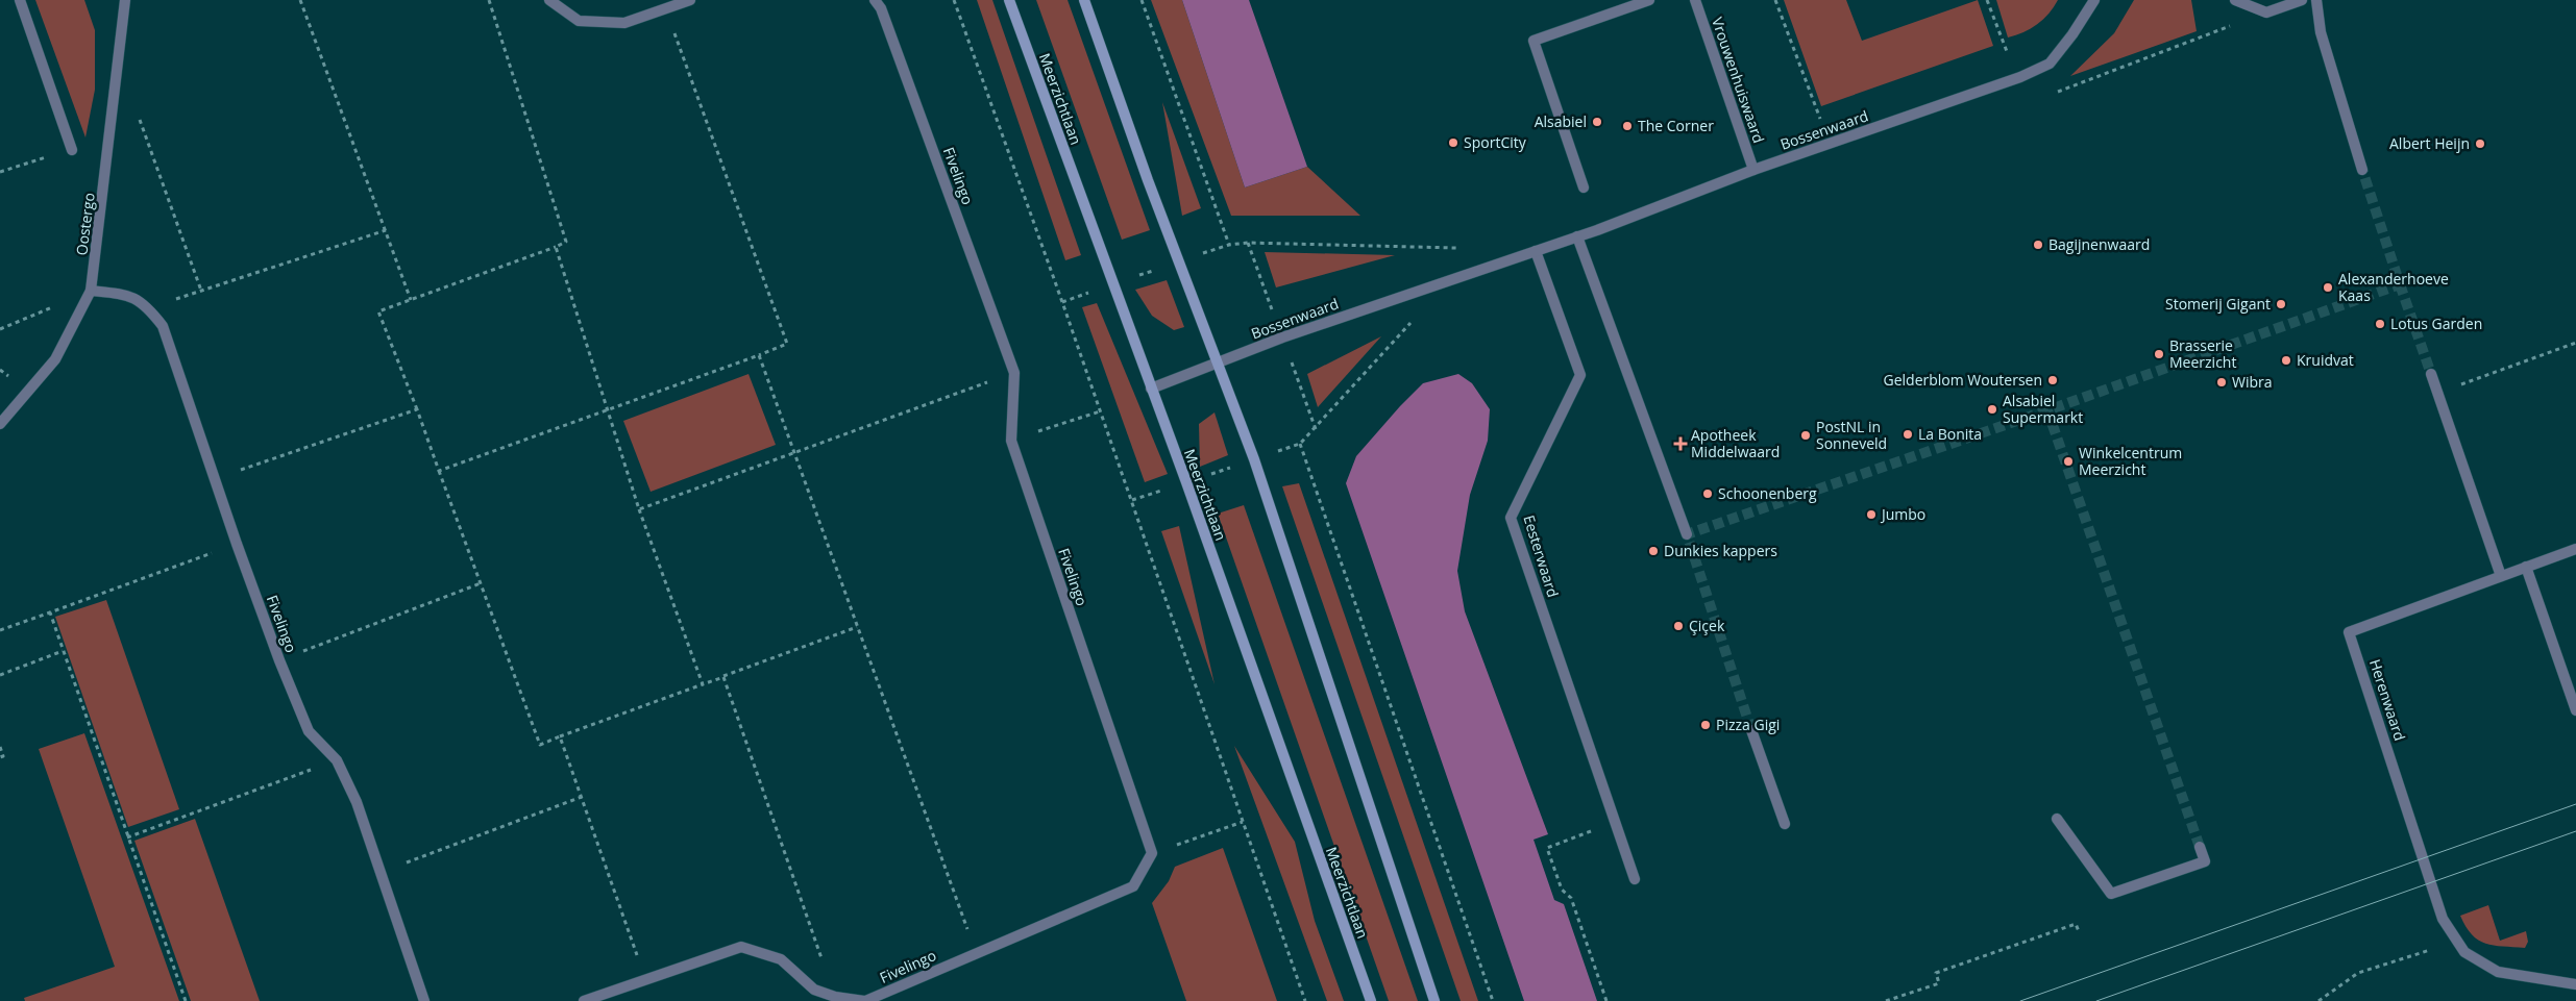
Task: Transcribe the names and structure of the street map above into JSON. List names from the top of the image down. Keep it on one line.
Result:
{"streets":{"street":["Vrouwenhuiswaard","Meerzichtlaan","Bossenwaard","Fivelingo","Oostergo","Eesterwaard","Herenwaard"]},"crossings":[["Vrouwenhuiswaard","Bossenwaard"],["Meerzichtlaan","Bossenwaard"],["Bossenwaard","Eesterwaard"],["Fivelingo","Oostergo"]],"places":{"other":["Alsabiel","The Corner","SportCity","Albert Heijn","Bagijnenwaard","Alexanderhoeve Kaas","Stomerij Gigant","Lotus Garden","Brasserie Meerzicht","Kruidvat","Gelderblom Woutersen","Wibra","Alsabiel Supermarkt","La Bonita","PostNL in Sonneveld","Winkelcentrum Meerzicht","Schoonenberg","Jumbo","Dunkies kappers","Çiçek","Pizza Gigi"],"health":["Apotheek Middelwaard"]}}
